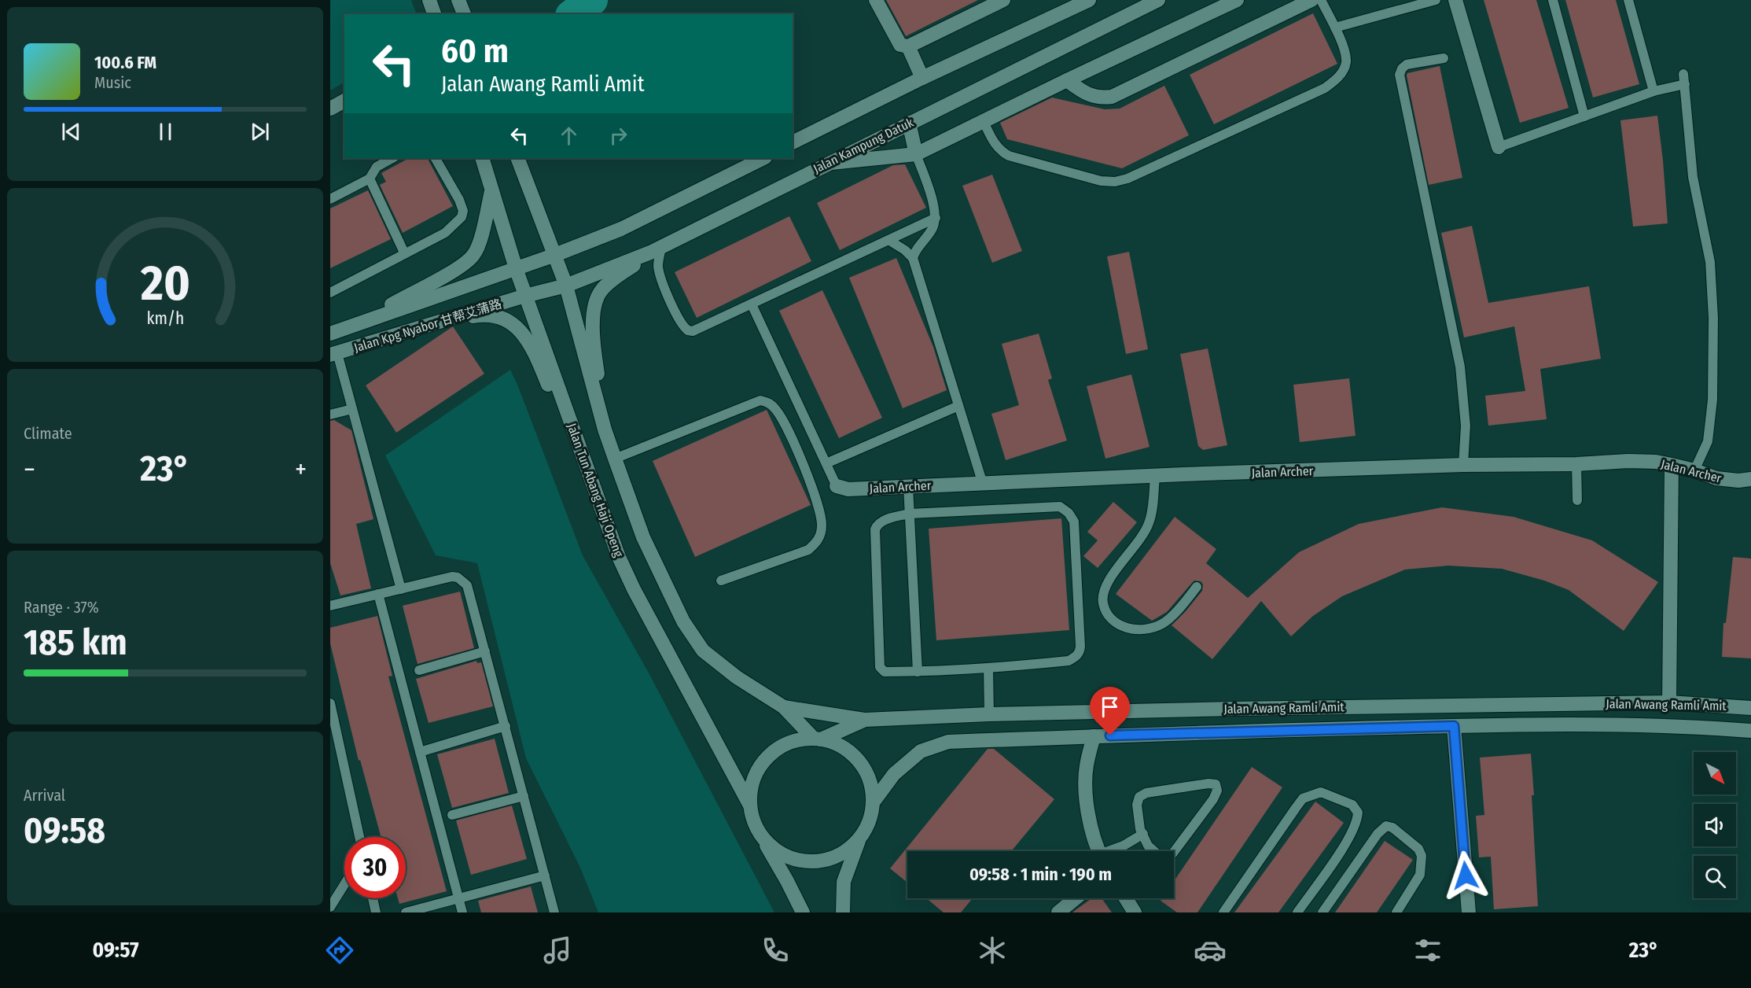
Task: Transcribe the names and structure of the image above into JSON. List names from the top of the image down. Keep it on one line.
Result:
{"streets":{"main road":["Jalan Kampung Datuk","Jalan Kpg Nyabor 甘帮艾蒲路","Jalan Archer","Jalan Tun Abang Haji Openg","Jalan Awang Ramli Amit"]},"crossings":[["Jalan Kampung Datuk","Jalan Kpg Nyabor 甘帮艾蒲路"],["Jalan Kpg Nyabor 甘帮艾蒲路","Jalan Tun Abang Haji Openg"],["Jalan Tun Abang Haji Openg","Jalan Awang Ramli Amit"]],"north":"bottom right","page":{"turn":["60 m","Jalan Awang Ramli Amit"],"song":["100.6 FM","Music"],"tile":["Climate",["Range · 37%","185 km"],["Arrival","09:58"]],"heat":["−","23°","+"],"limit":"30","trip":"09:58 · 1 min · 190 m","tabs":["09:57","23°"],"gauge":["20","km/h"]}}
